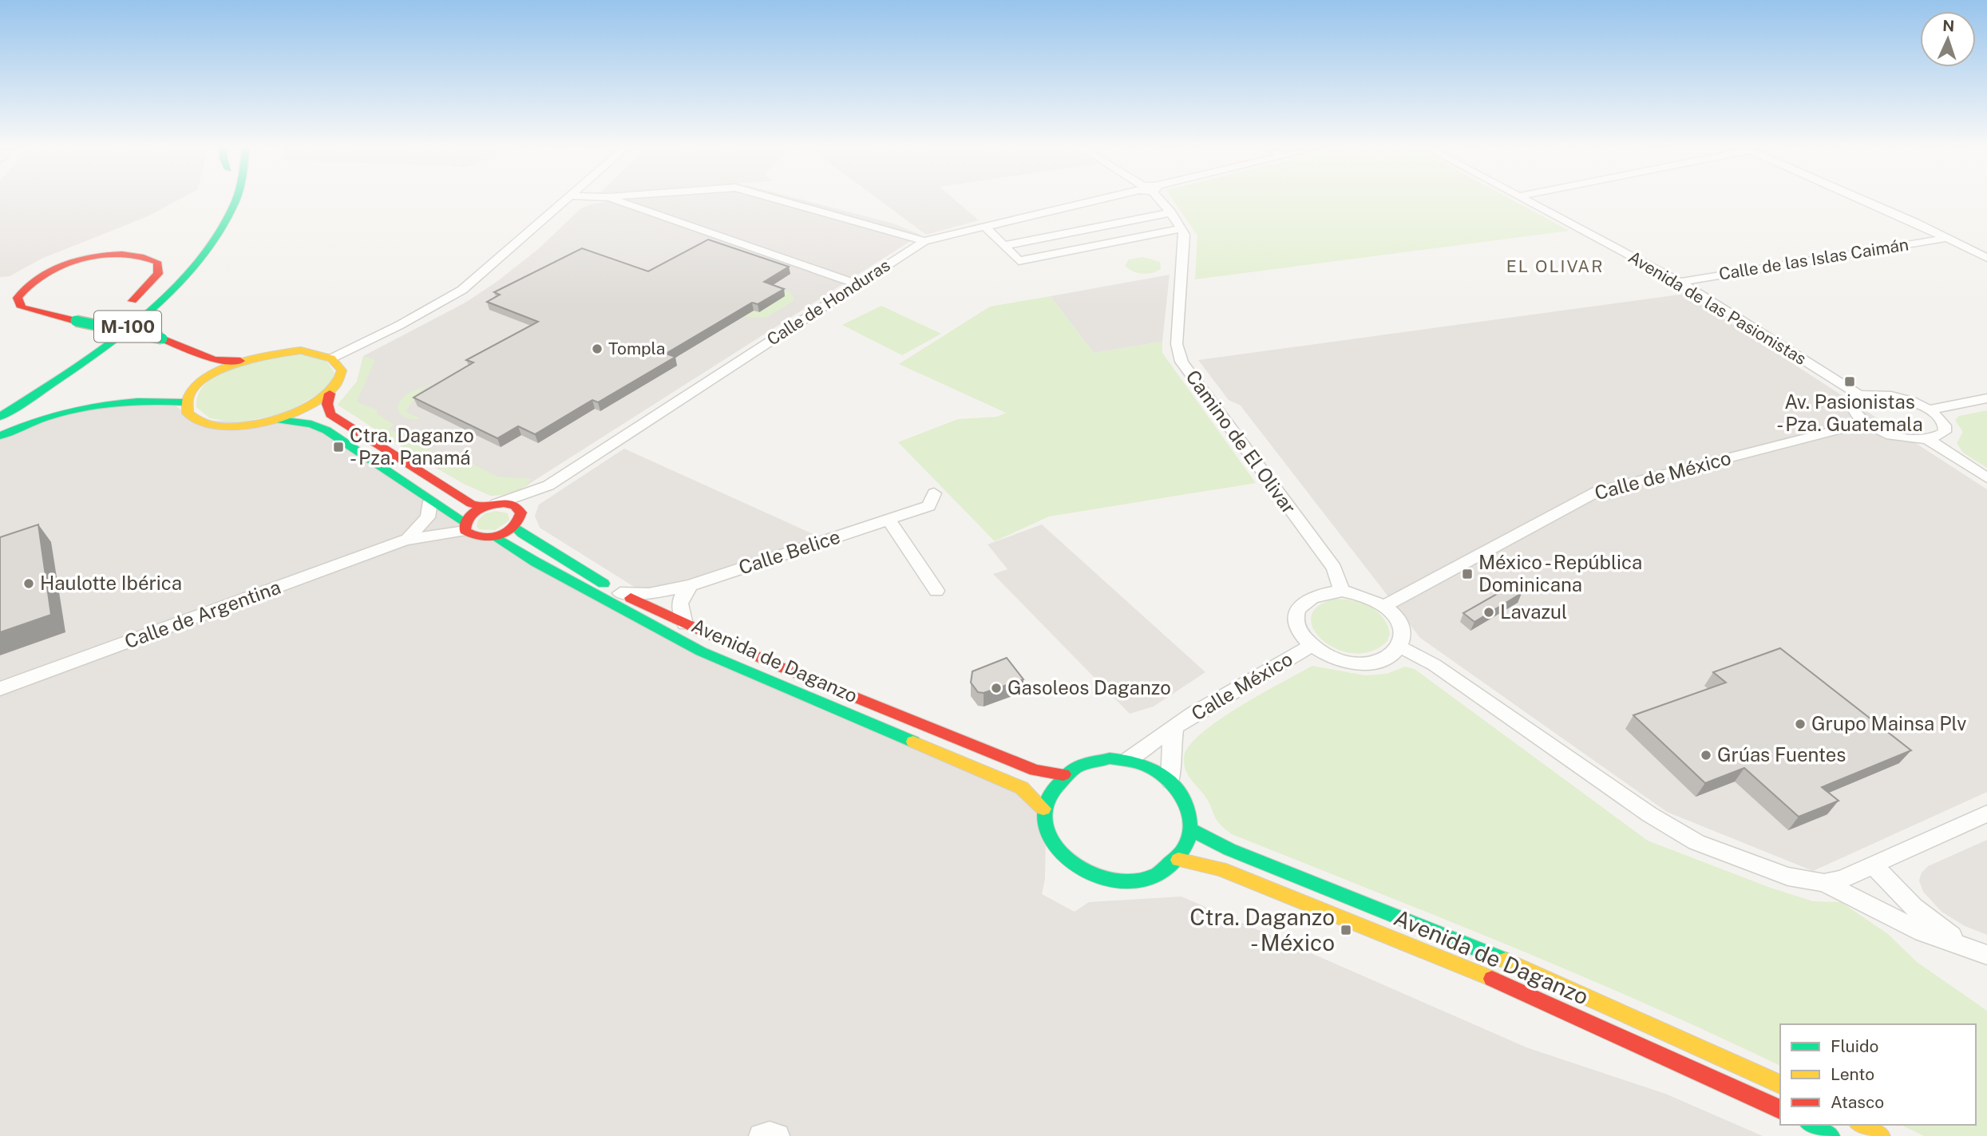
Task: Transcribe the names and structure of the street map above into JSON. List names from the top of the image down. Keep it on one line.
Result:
{"streets":{"main road":["M-100","Avenida de Daganzo"],"street":["Calle de las Islas Caimán","Calle de Honduras","Avenida de las Pasionistas","Camino de El Olivar","Calle de México","Calle Belice","Calle de Argentina","Calle México"]},"crossings":[["Calle de las Islas Caimán","Avenida de las Pasionistas"],["Calle de Honduras","Avenida de Daganzo"],["Camino de El Olivar","Calle de México"],["Camino de El Olivar","Calle México"],["Calle de México","Calle México"],["Calle Belice","Avenida de Daganzo"],["Avenida de Daganzo","Calle México"]],"districts":["EL OLIVAR"],"places":{"other":["Tompla","Haulotte Ibérica","Lavazul","Gasoleos Daganzo","Grupo Mainsa Plv","Grúas Fuentes"],"transit":["Av. Pasionistas - Pza. Guatemala","Ctra. Daganzo - Pza. Panamá","México - República Dominicana","Ctra. Daganzo - México"]},"legend":["Fluido","Lento","Atasco"],"north":"top"}
